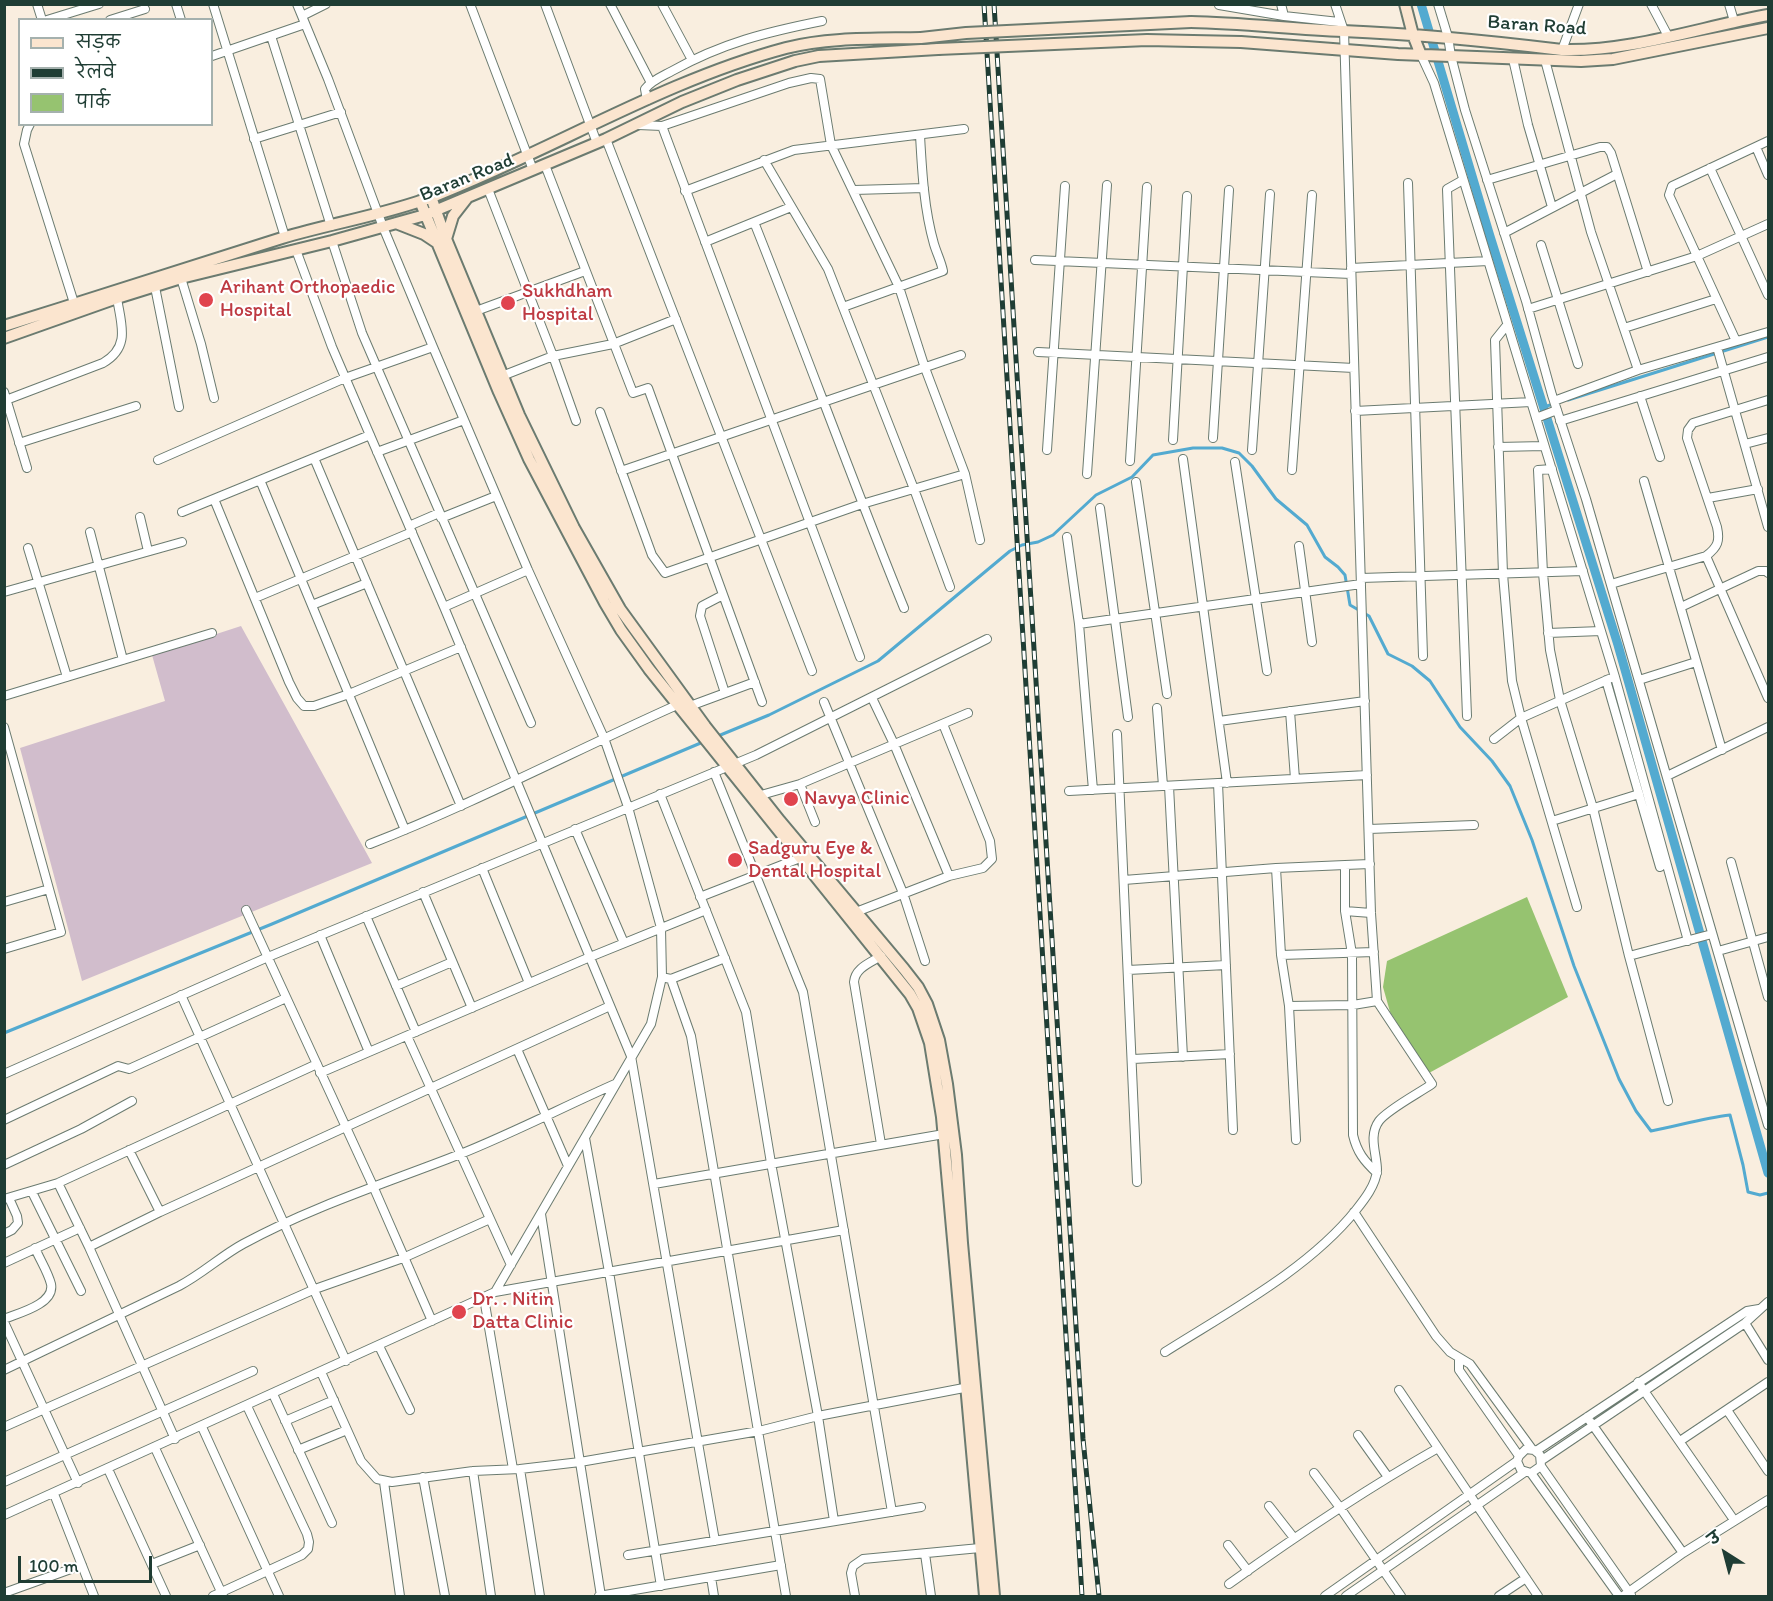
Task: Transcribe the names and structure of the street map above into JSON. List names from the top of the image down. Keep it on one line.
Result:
{"streets":{"main road":["Baran Road"]},"places":["Arihant Orthopaedic Hospital","Sukhdham Hospital","Navya Clinic","Sadguru Eye & Dental Hospital","Dr. . Nitin Datta Clinic"],"legend":["सड़क","रेलवे","पार्क"],"scale_bar":"100 m","north":"top left"}
